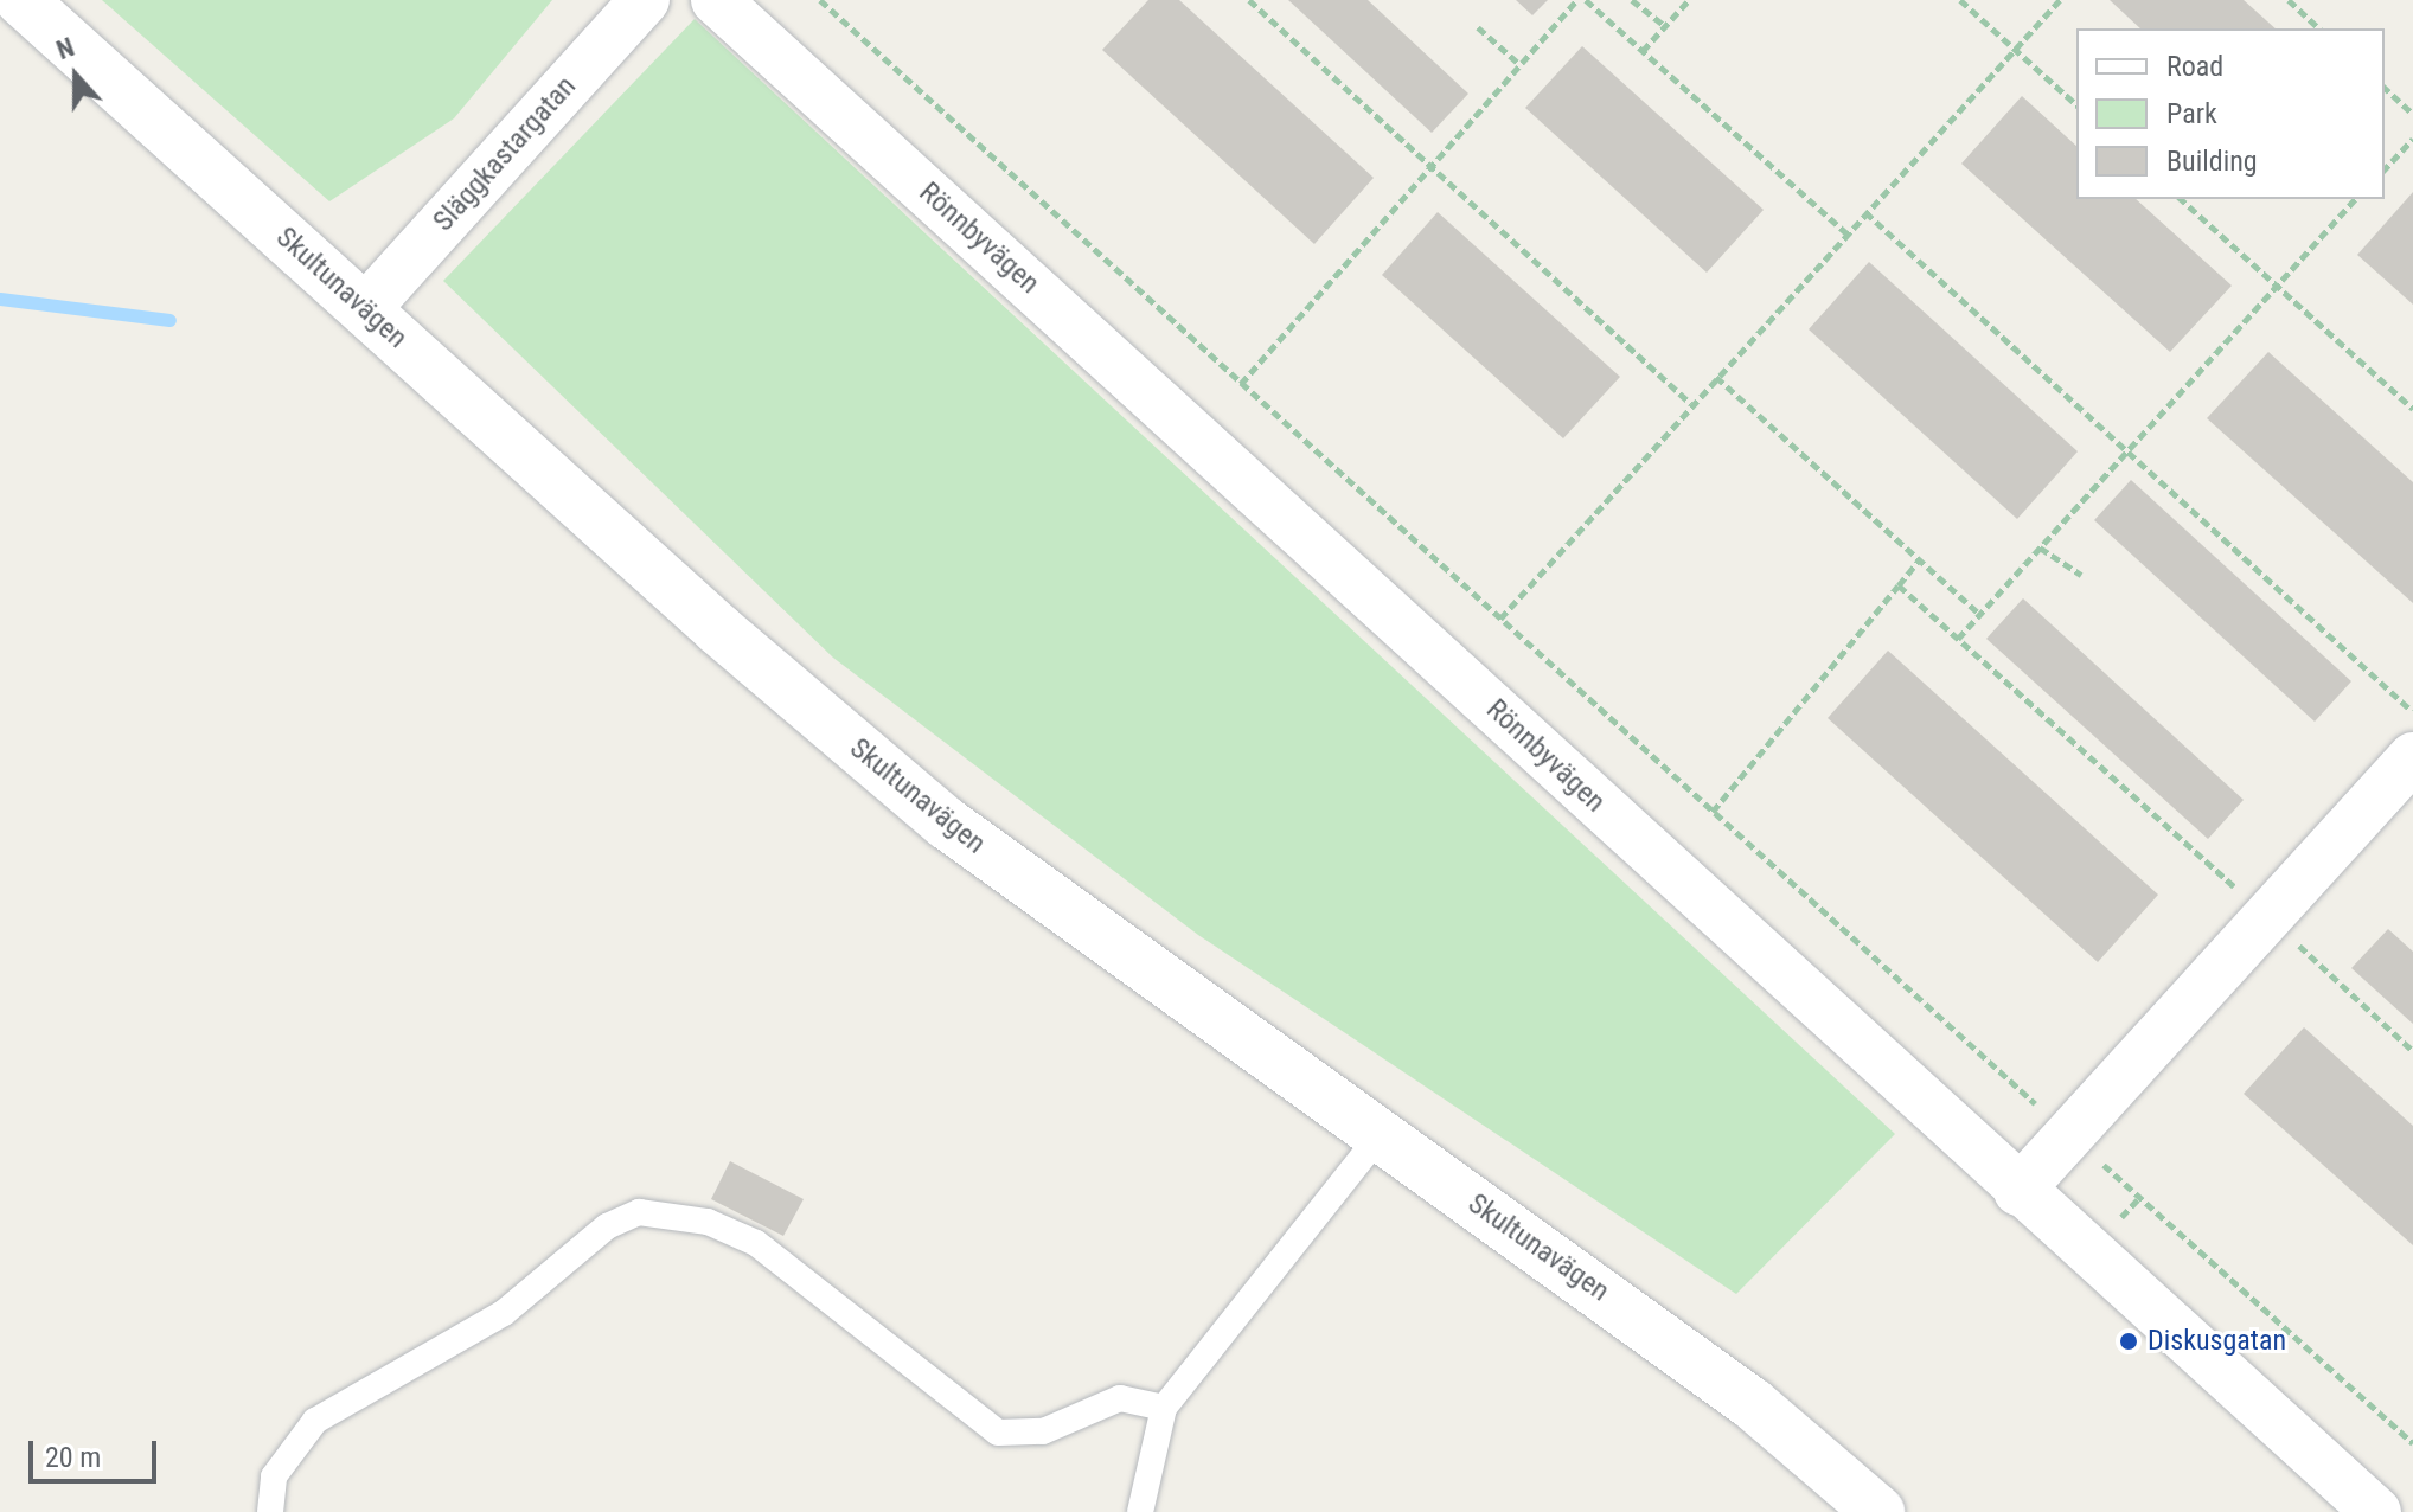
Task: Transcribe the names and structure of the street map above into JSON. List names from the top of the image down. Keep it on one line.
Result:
{"streets":{"main road":["Skultunavägen"],"street":["Släggkastargatan","Rönnbyvägen"]},"crossings":[["Släggkastargatan","Skultunavägen"]],"places":["Diskusgatan"],"legend":["Road","Park","Building"],"scale_bar":"20 m","north":"top"}
